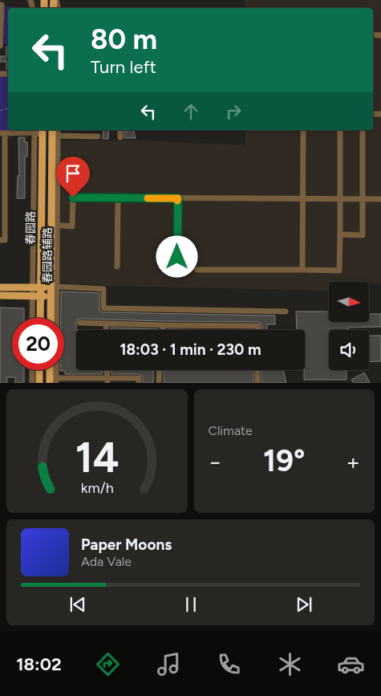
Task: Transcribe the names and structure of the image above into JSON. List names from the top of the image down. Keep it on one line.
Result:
{"streets":{"main road":["春园路"],"street":["春园路辅路"]},"crossings":[["春园路","春园路辅路"]],"north":"right","page":{"turn":["80 m","Turn left"],"limit":"20","trip":"18:03 · 1 min · 230 m","tile":"Climate","heat":["−","19°","+"],"song":["Paper Moons","Ada Vale"],"tabs":"18:02","gauge":["14","km/h"]}}
